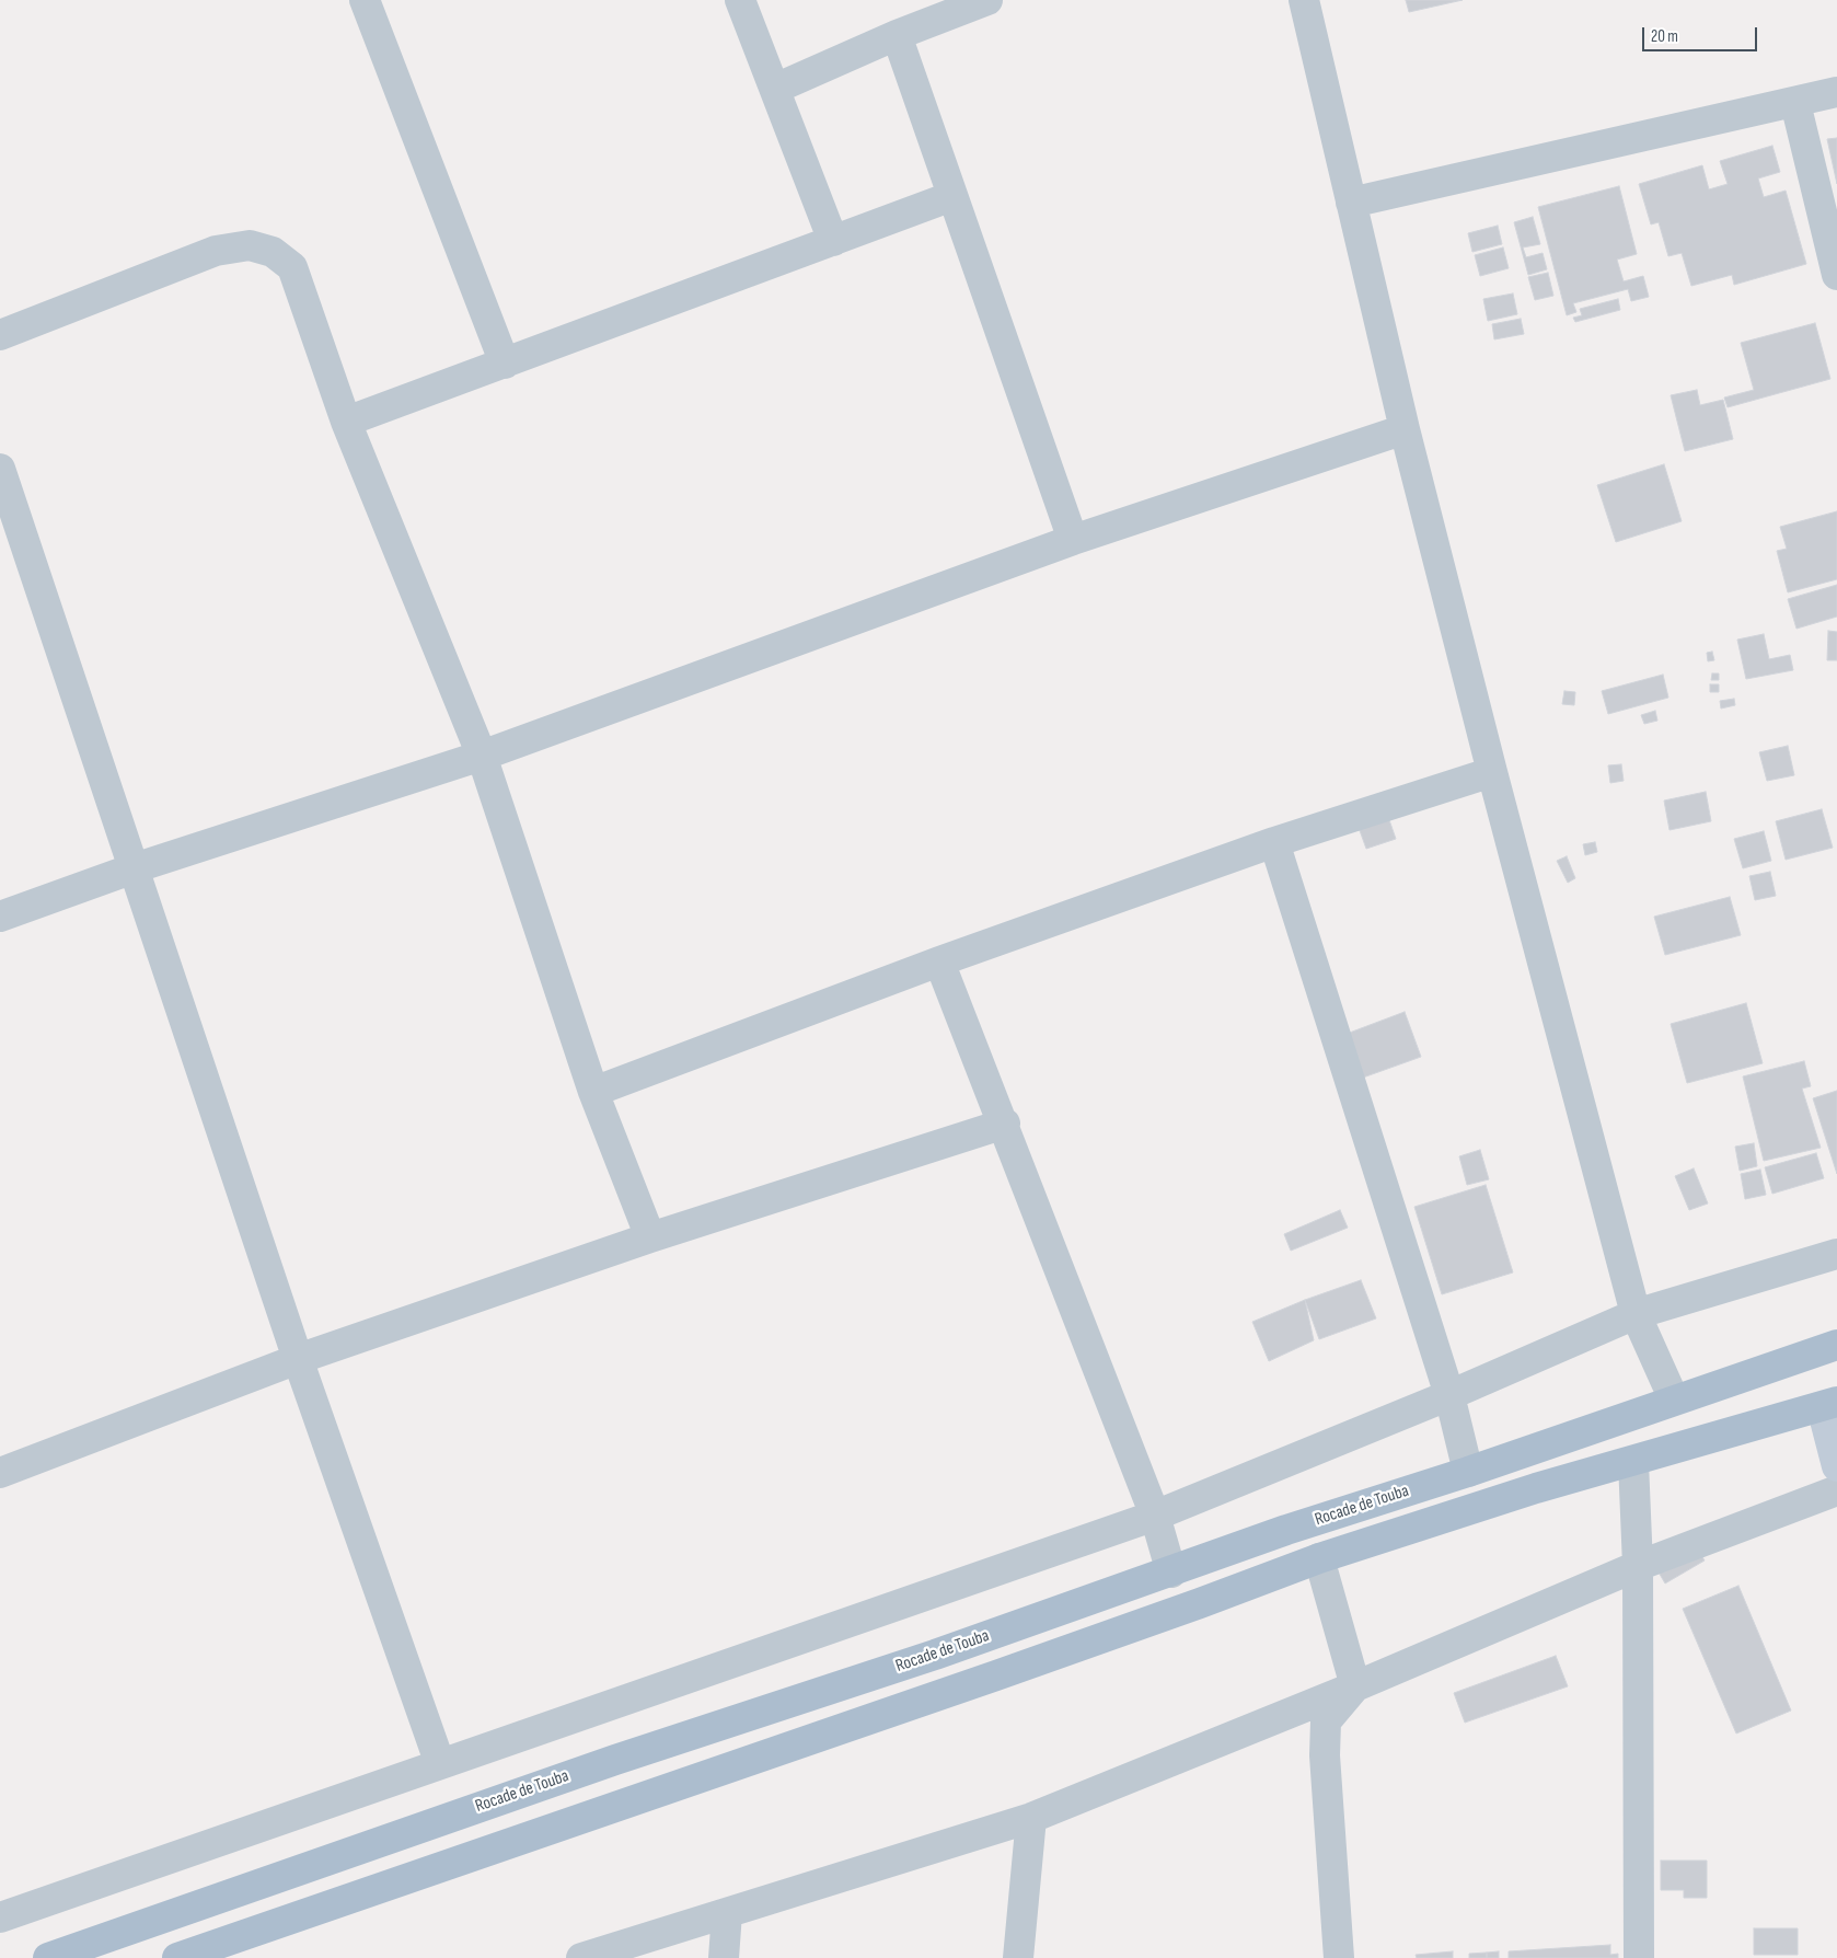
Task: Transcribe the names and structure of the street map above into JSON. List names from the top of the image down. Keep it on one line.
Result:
{"streets":{"main road":["Rocade de Touba"]},"scale_bar":"20 m"}
